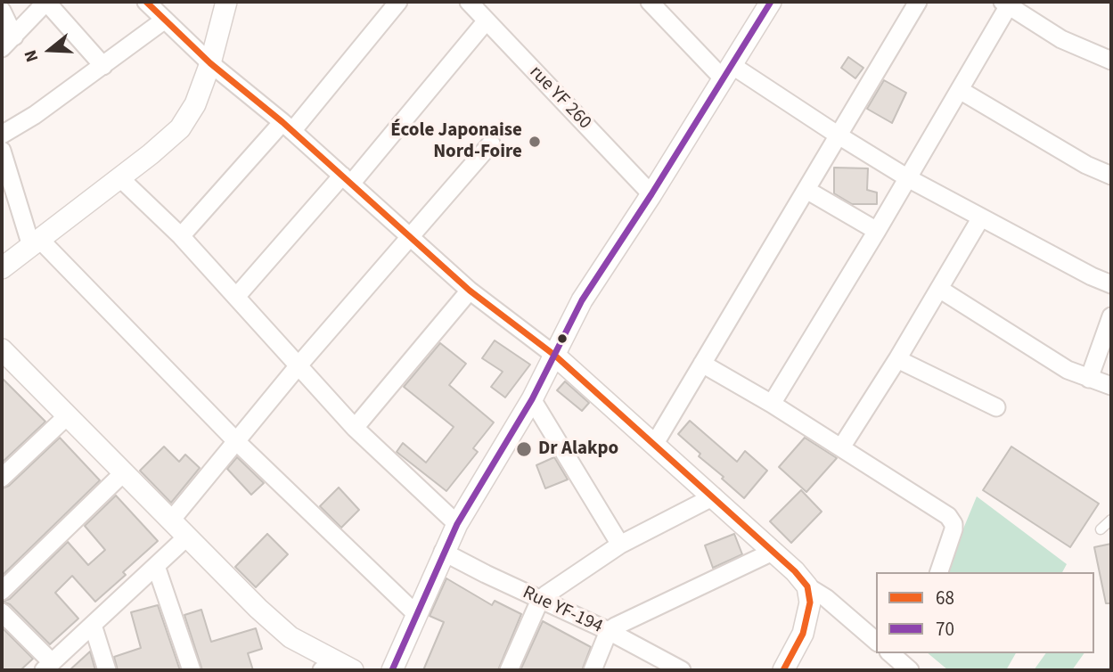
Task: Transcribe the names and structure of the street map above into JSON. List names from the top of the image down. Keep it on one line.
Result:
{"streets":{"street":["rue YF 260","Rue YF-194"]},"places":["École Japonaise Nord-Foire","Dr Alakpo"],"lines":["transit line 68","transit line 70"],"legend":["68","70"],"north":"left"}
